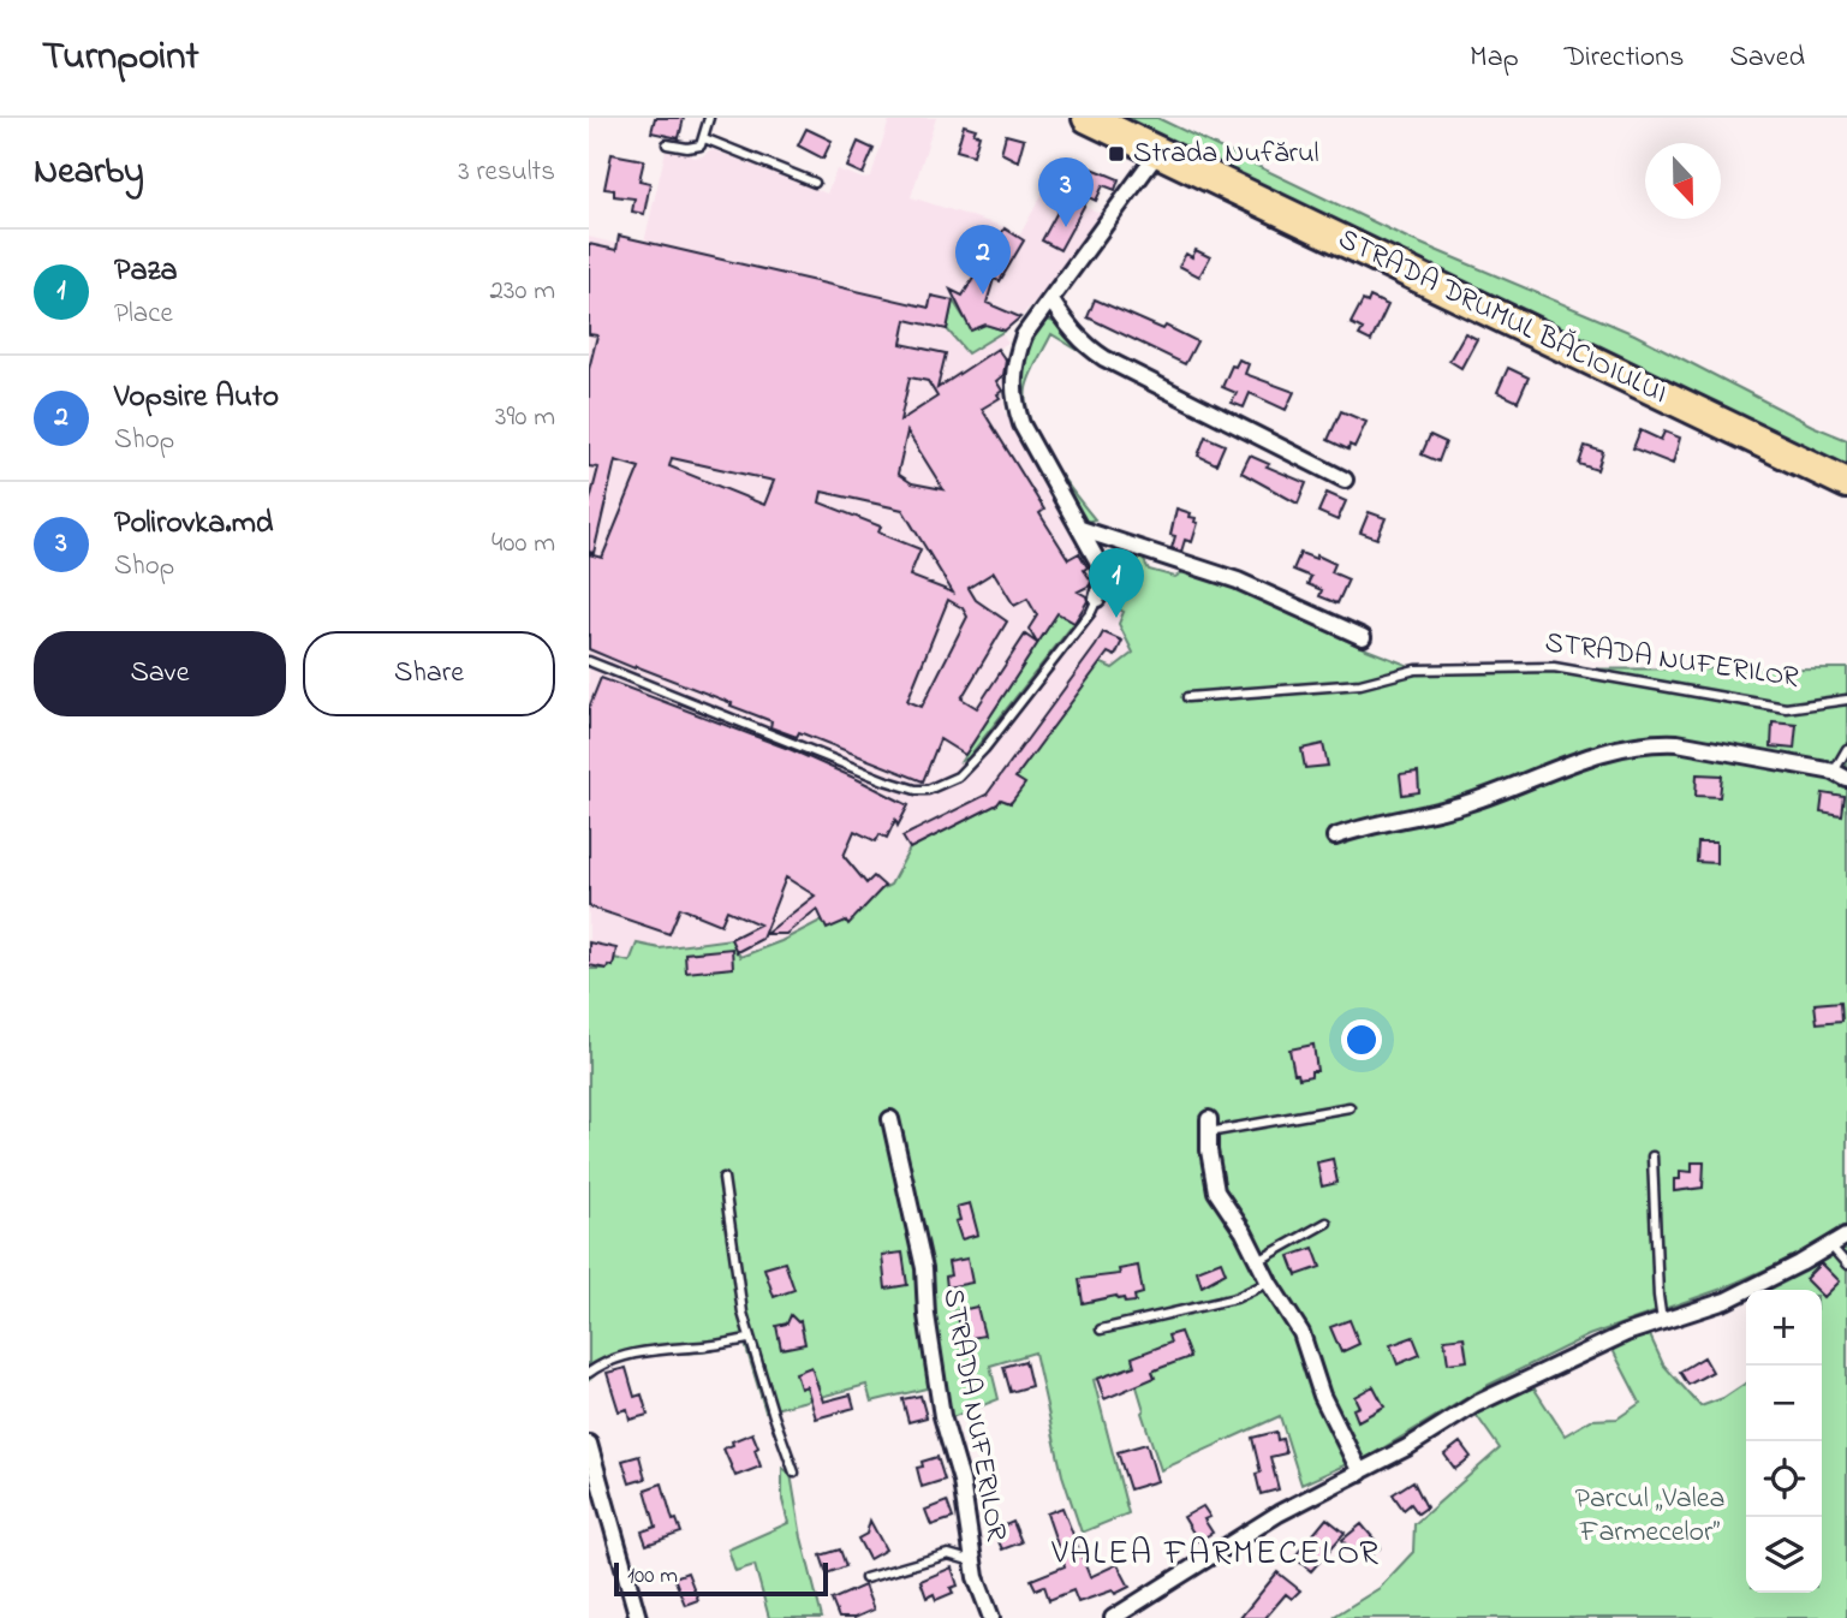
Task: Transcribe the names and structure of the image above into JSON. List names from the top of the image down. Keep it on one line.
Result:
{"streets":{"highway":["STRADA DRUMUL BĂCIOIULUI"],"street":["STRADA NUFERILOR"]},"districts":["VALEA FARMECELOR"],"parks":["Parcul „Valea Farmecelor”"],"places":{"transit":["Strada Nufărul"]},"scale_bar":"100 m","north":"bottom","page":{"header":"Turnpoint","nav":["Map","Directions","Saved"],"heading":["Nearby","3 results"],"pins":["3","2","1"],"list":[{"mark":"1","name":"Paza","note":"Place","value":"230 m"},{"mark":"2","name":"Vopsire Auto","note":"Shop","value":"390 m"},{"mark":"3","name":"Polirovka.md","note":"Shop","value":"400 m"}],"buttons":["Save","Share"],"map_buttons":["+","−"],"scale":"100 m"}}
